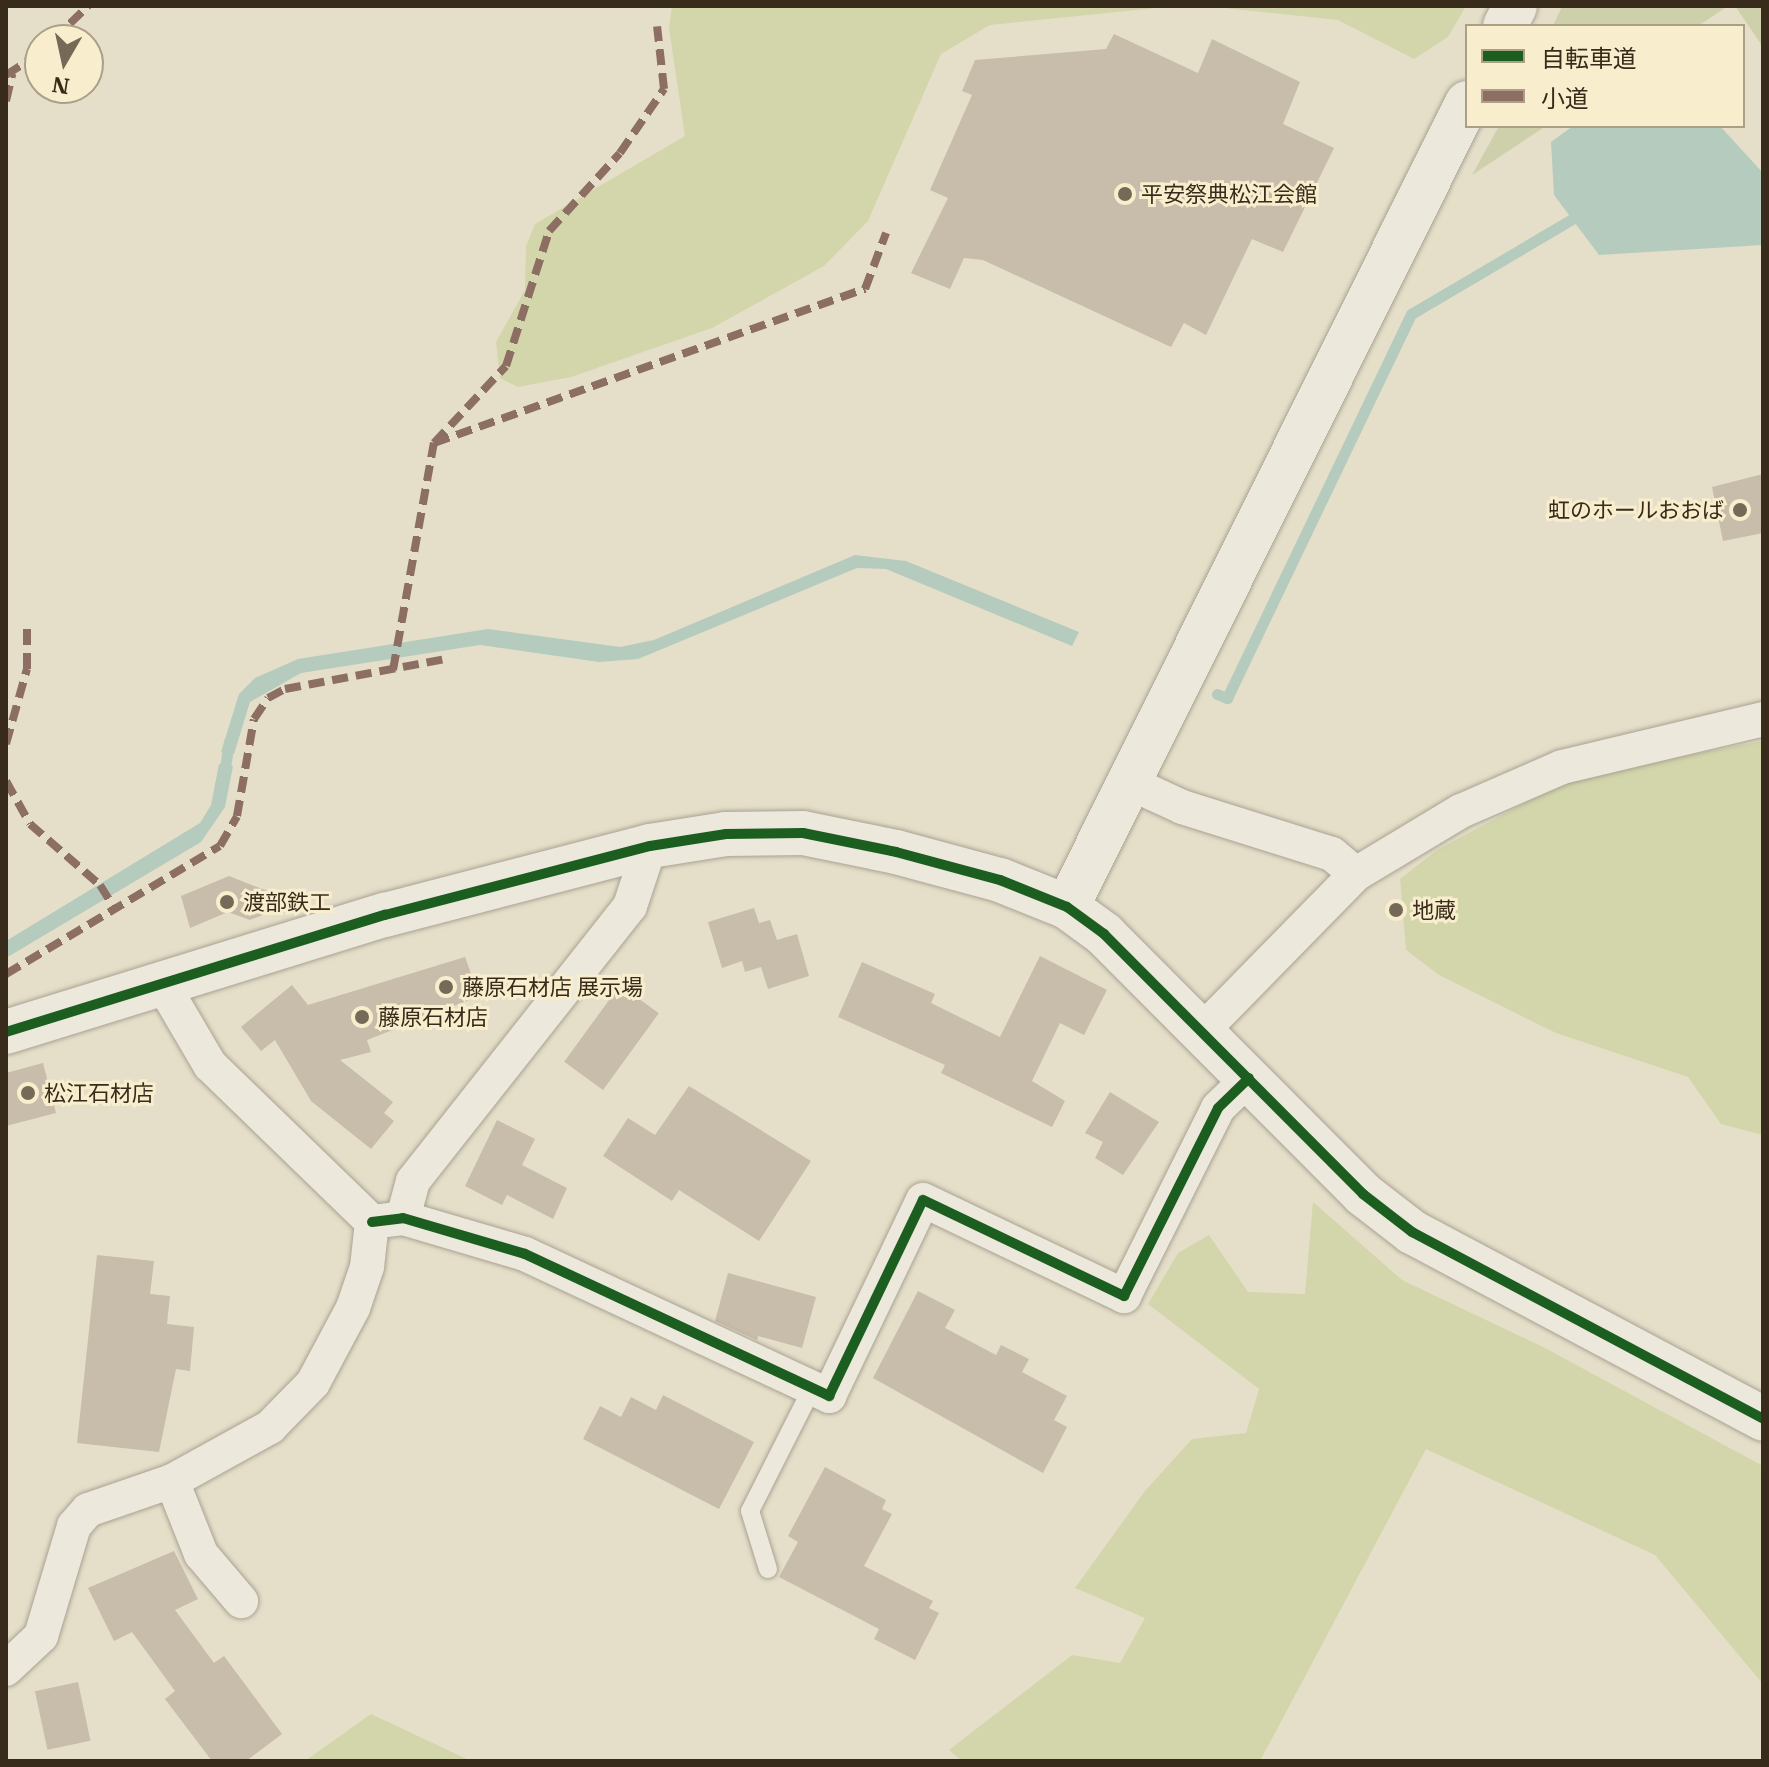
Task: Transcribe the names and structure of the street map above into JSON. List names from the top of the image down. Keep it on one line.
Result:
{"places":["平安祭典松江会館","虹のホールおおば","渡部鉄工","地蔵","藤原石材店 展示場","藤原石材店","松江石材店"],"legend":["自転車道","小道"],"north":"bottom"}
